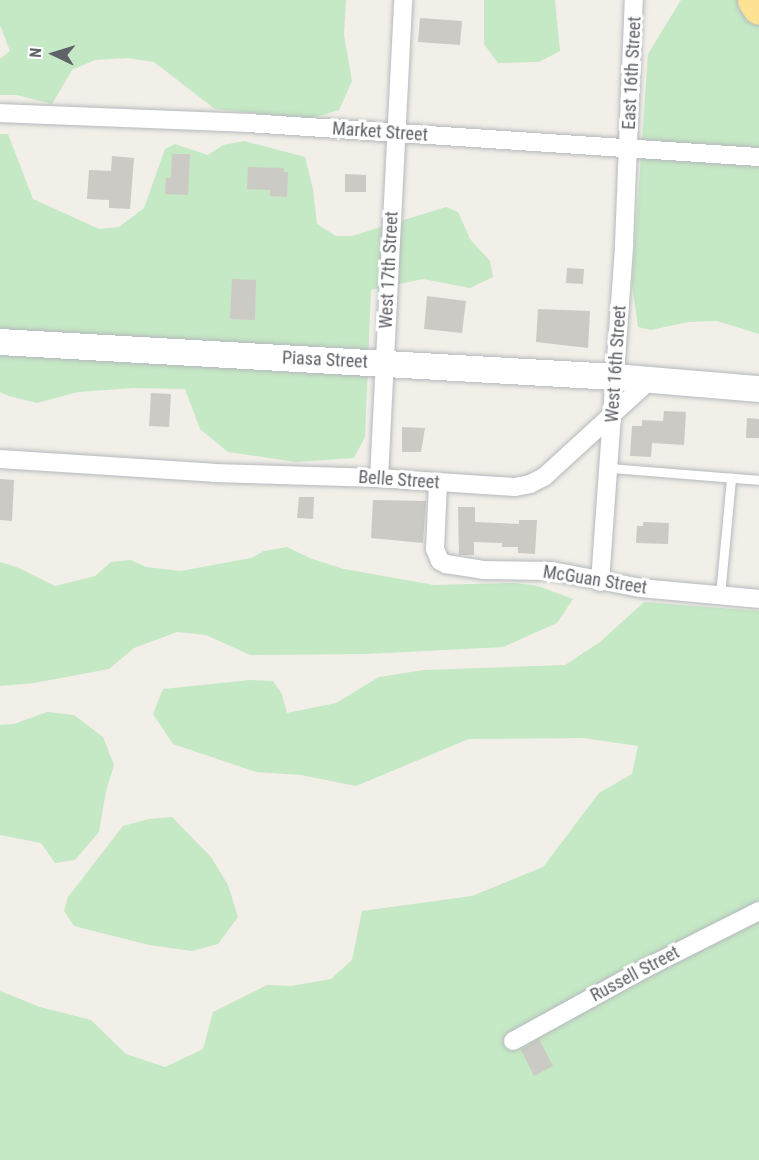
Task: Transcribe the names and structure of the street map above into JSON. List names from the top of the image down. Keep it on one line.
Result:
{"streets":{"street":["East 16th Street","Market Street","West 17th Street","Piasa Street","West 16th Street","Belle Street","McGuan Street","Russell Street"]},"crossings":[["East 16th Street","Market Street"],["East 16th Street","West 16th Street"],["Market Street","West 17th Street"],["Market Street","West 16th Street"],["West 17th Street","Piasa Street"],["West 17th Street","Belle Street"],["Piasa Street","West 16th Street"],["Piasa Street","Belle Street"],["West 16th Street","Belle Street"],["West 16th Street","McGuan Street"],["Belle Street","McGuan Street"]],"north":"left"}
